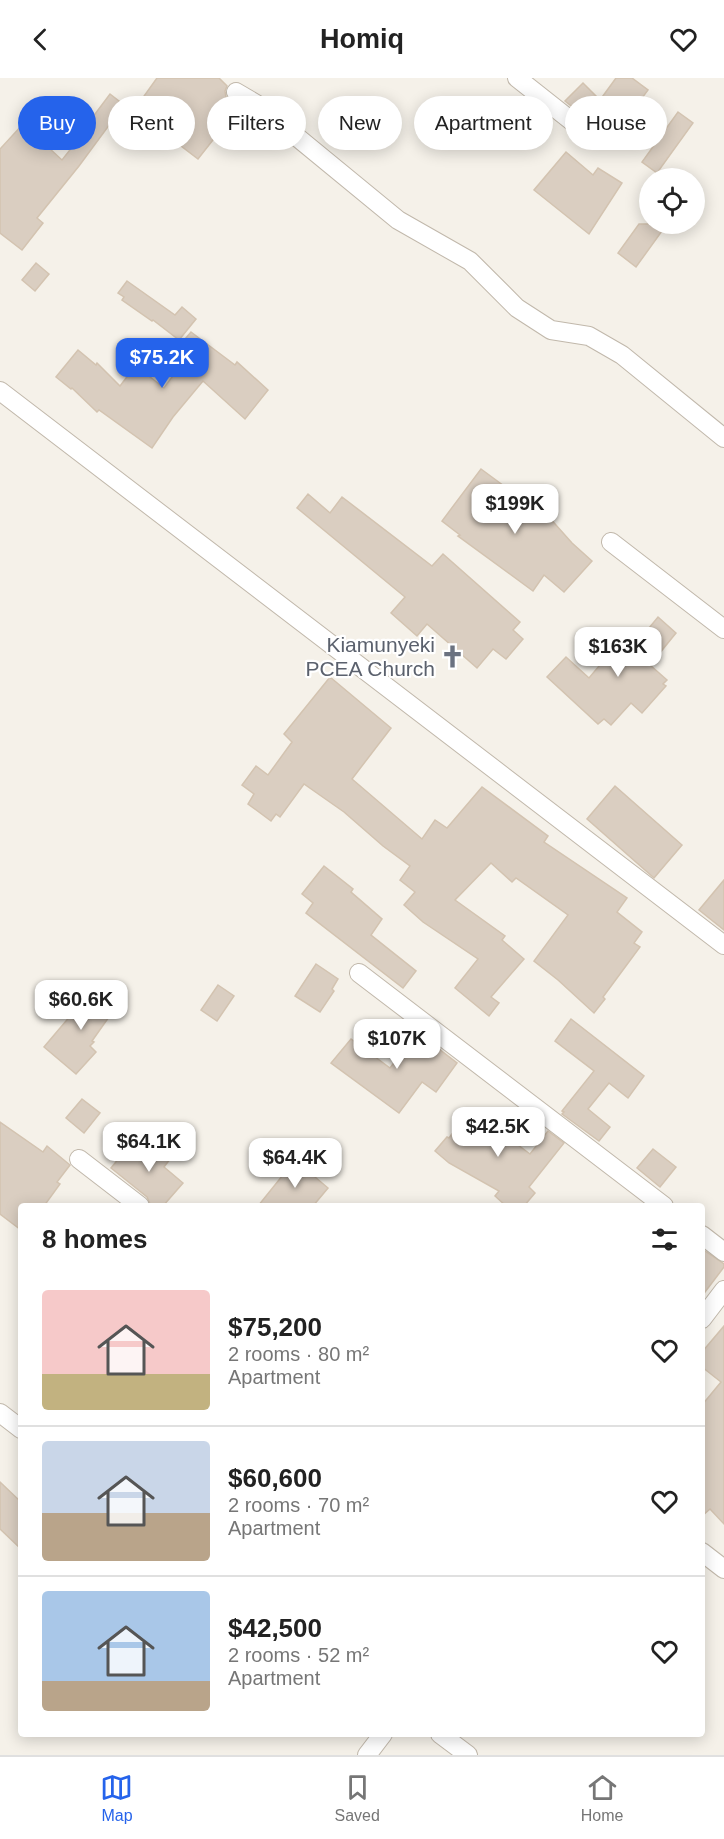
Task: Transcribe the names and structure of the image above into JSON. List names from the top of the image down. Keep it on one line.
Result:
{"places":{"church":["Kiamunyeki PCEA Church"]},"page":{"header":"Homiq","chip":["Buy","Rent","Filters","New","Apartment","House"],"price":["$75.2K","$199K","$163K","$60.6K","$107K","$42.5K","$64.1K","$64.4K"],"heading":"8 homes","list":[{"name":"$75,200","note":"2 rooms · 80 m² · Apartment"},{"name":"$60,600","note":"2 rooms · 70 m² · Apartment"},{"name":"$42,500","note":"2 rooms · 52 m² · Apartment"}],"tabs":["Map","Saved","Home"]}}
